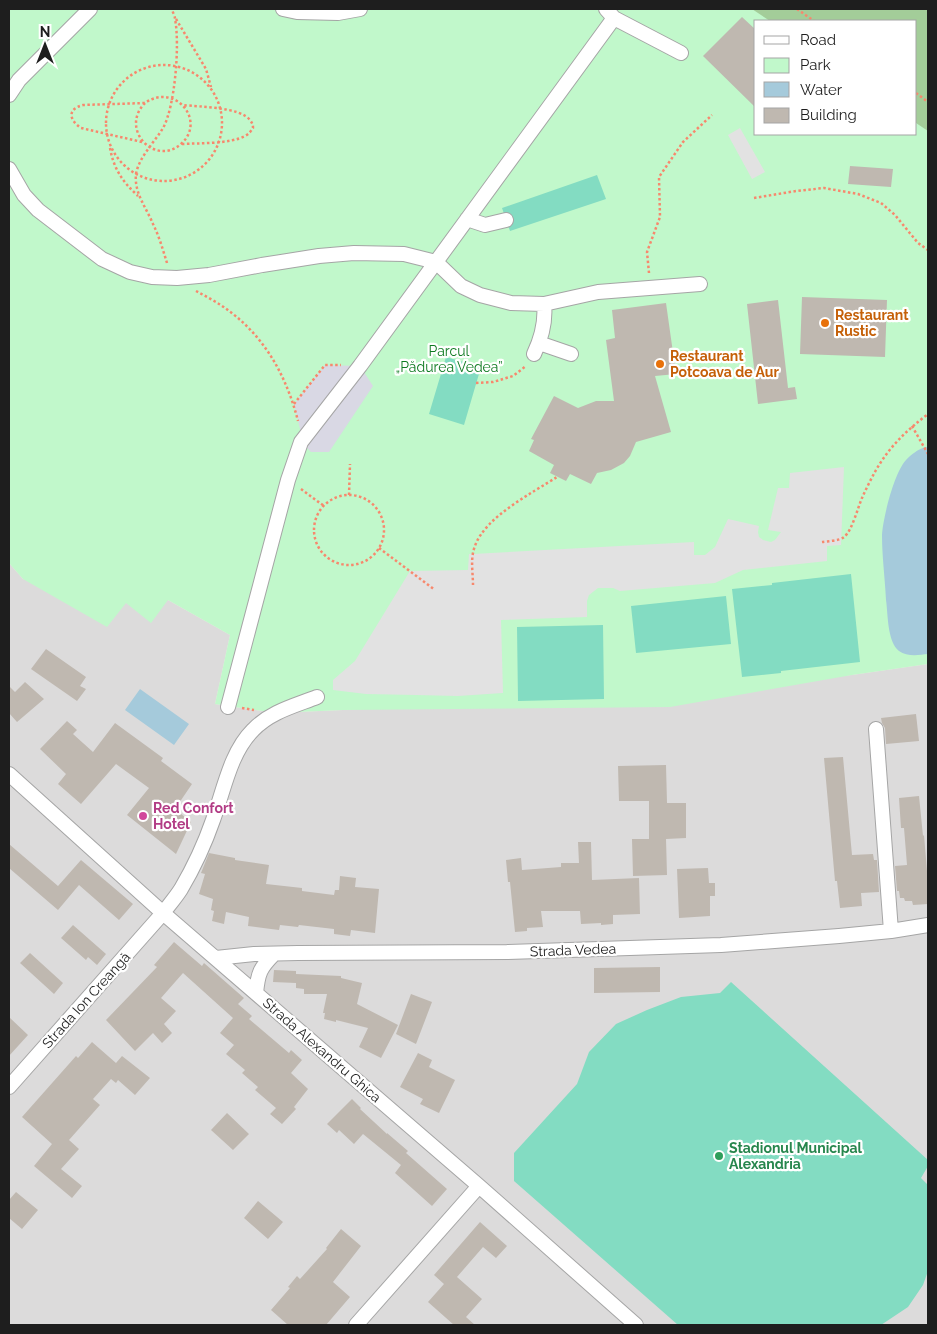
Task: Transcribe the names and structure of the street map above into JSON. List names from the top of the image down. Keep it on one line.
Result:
{"streets":{"street":["Strada Vedea","Strada Ion Creangă","Strada Alexandru Ghica"]},"crossings":[["Strada Vedea","Strada Alexandru Ghica"],["Strada Ion Creangă","Strada Alexandru Ghica"]],"parks":["Parcul „Pădurea Vedea”"],"places":["Restaurant Rustic","Restaurant Potcoava de Aur","Red Confort Hotel","Stadionul Municipal Alexandria"],"legend":["Road","Park","Water","Building"],"north":"top"}
